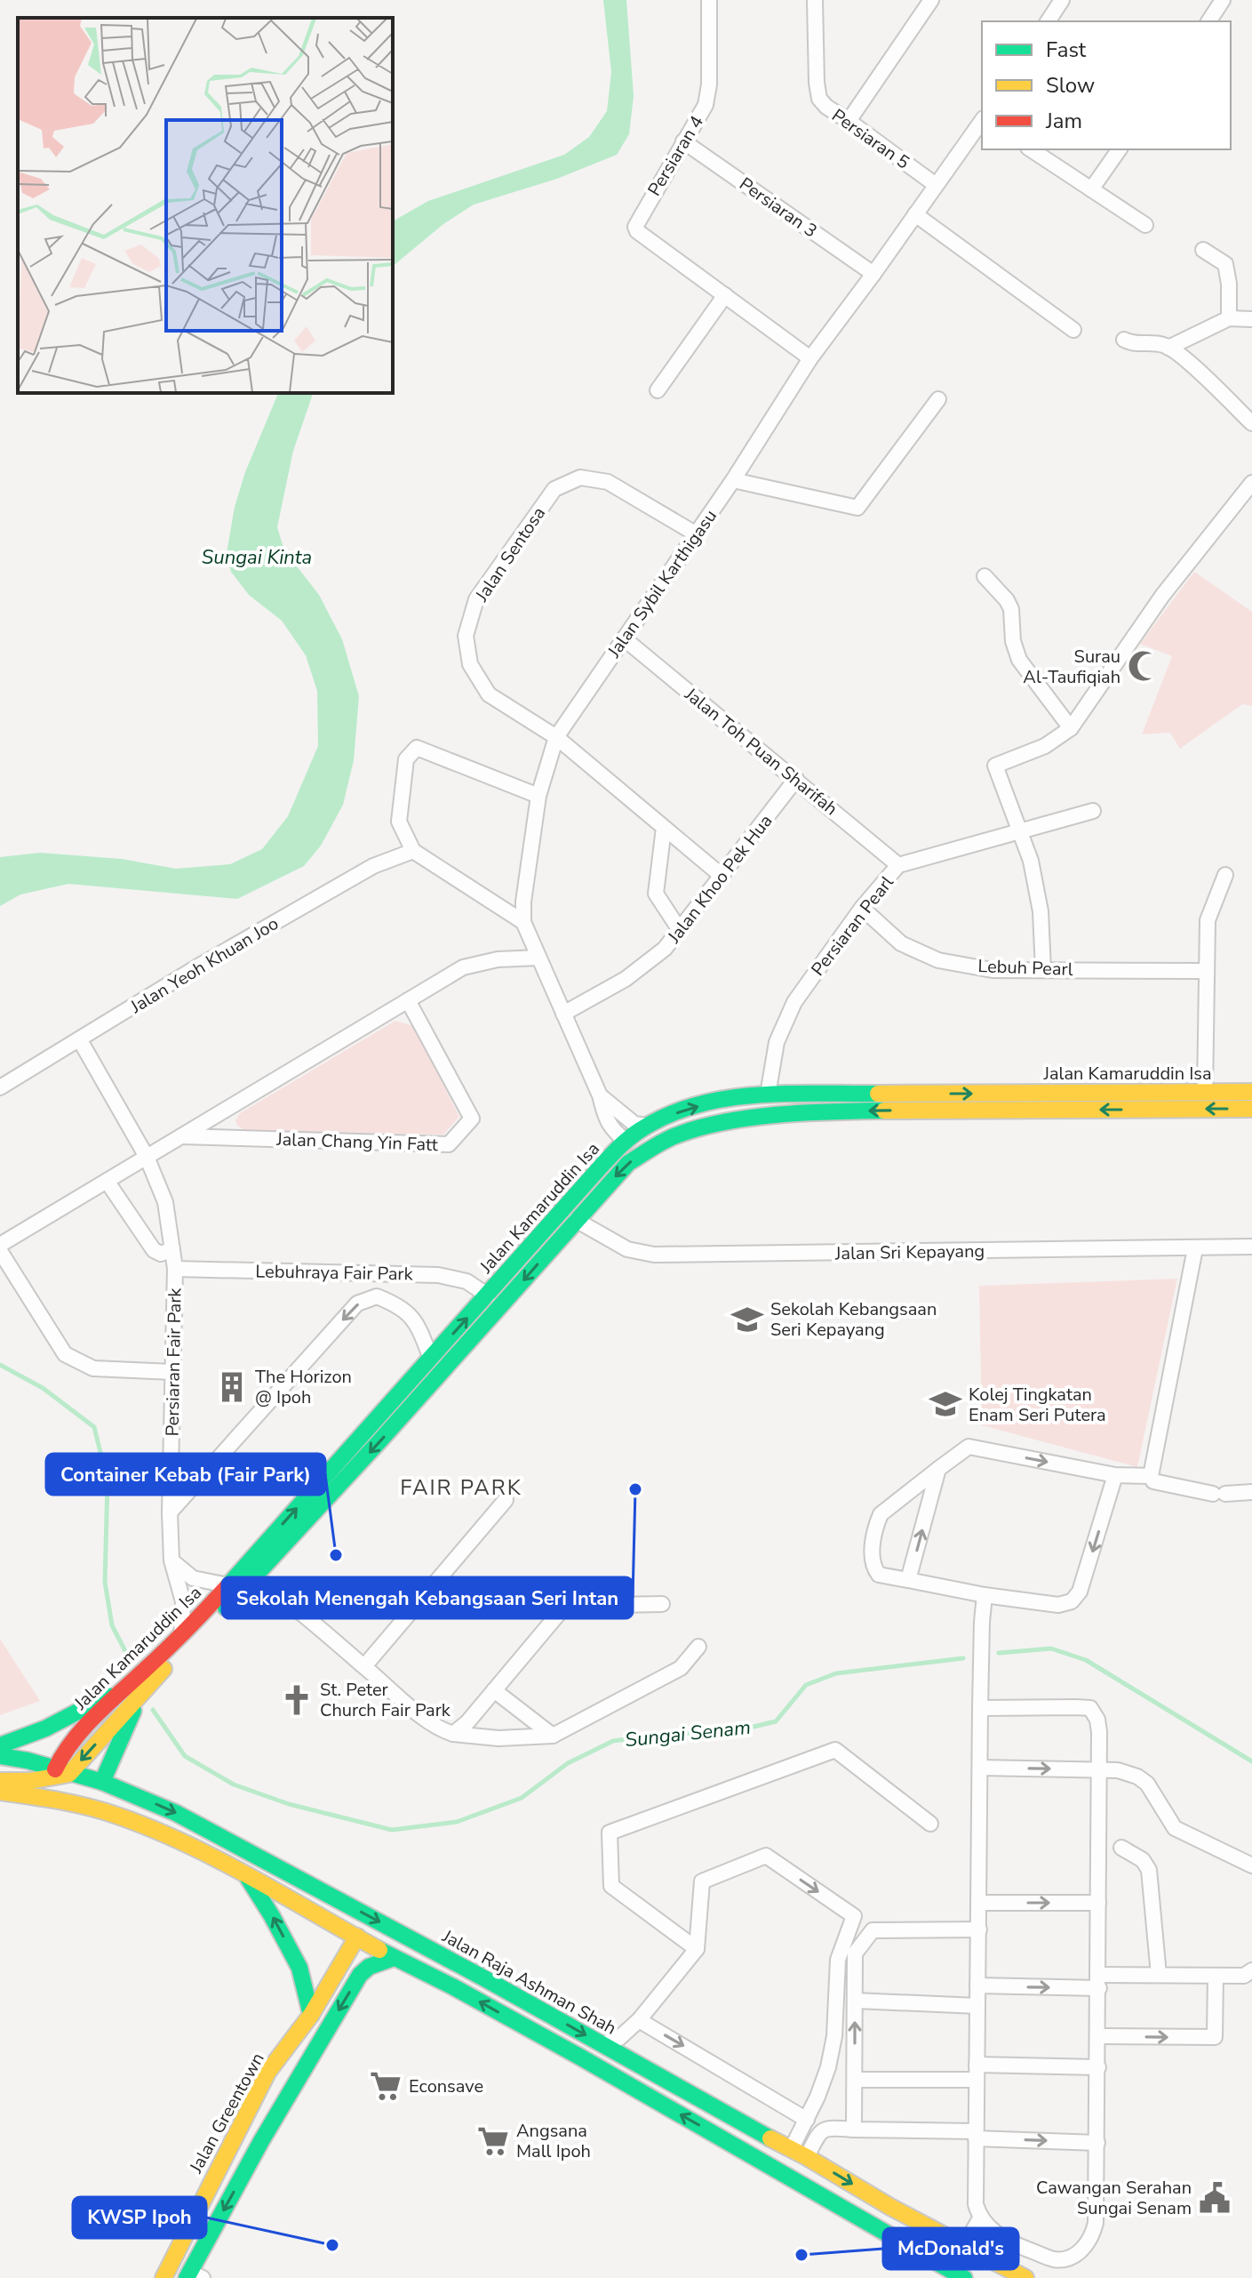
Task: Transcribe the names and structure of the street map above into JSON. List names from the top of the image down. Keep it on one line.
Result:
{"streets":{"main road":["Jalan Kamaruddin Isa","Jalan Raja Ashman Shah","Jalan Greentown"],"street":["Persiaran 5","Persiaran 4","Persiaran 3","Jalan Sentosa","Jalan Sybil Karthigasu","Jalan Toh Puan Sharifah","Jalan Khoo Pek Hua","Persiaran Pearl","Jalan Yeoh Khuan Joo","Lebuh Pearl","Jalan Chang Yin Fatt","Jalan Sri Kepayang","Lebuhraya Fair Park","Persiaran Fair Park"]},"crossings":[["Persiaran 5","Jalan Sybil Karthigasu"],["Persiaran 4","Persiaran 3"],["Persiaran 3","Jalan Sybil Karthigasu"],["Jalan Sentosa","Jalan Sybil Karthigasu"],["Jalan Sentosa","Jalan Khoo Pek Hua"],["Jalan Sybil Karthigasu","Jalan Toh Puan Sharifah"],["Jalan Sybil Karthigasu","Jalan Khoo Pek Hua"],["Jalan Sybil Karthigasu","Jalan Kamaruddin Isa"],["Jalan Toh Puan Sharifah","Jalan Khoo Pek Hua"],["Jalan Toh Puan Sharifah","Persiaran Pearl"],["Persiaran Pearl","Lebuh Pearl"],["Persiaran Pearl","Jalan Kamaruddin Isa"],["Jalan Yeoh Khuan Joo","Persiaran Fair Park"],["Jalan Kamaruddin Isa","Jalan Sri Kepayang"],["Jalan Kamaruddin Isa","Lebuhraya Fair Park"],["Jalan Kamaruddin Isa","Persiaran Fair Park"],["Jalan Kamaruddin Isa","Jalan Raja Ashman Shah"],["Lebuhraya Fair Park","Persiaran Fair Park"]],"districts":["FAIR PARK"],"water":["Sungai Kinta","Sungai Senam"],"places":{"mosque":["Surau Al-Taufiqiah"],"school or university":["Sekolah Kebangsaan Seri Kepayang","Kolej Tingkatan Enam Seri Putera"],"building":["The Horizon @ Ipoh"],"other":["Sekolah Menengah Kebangsaan Seri Intan","Container Kebab (Fair Park)","KWSP Ipoh","McDonald's"],"church":["St. Peter Church Fair Park"],"supermarket":["Econsave","Angsana Mall Ipoh"],"public building":["Cawangan Serahan Sungai Senam"]},"legend":["Fast","Slow","Jam"]}
